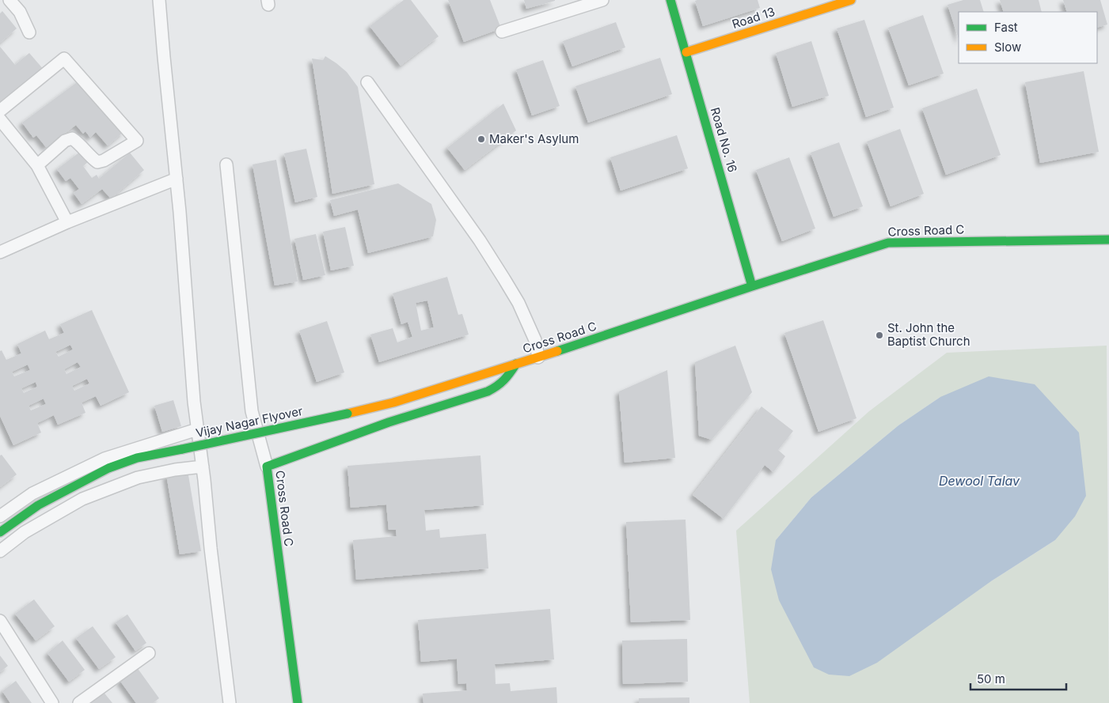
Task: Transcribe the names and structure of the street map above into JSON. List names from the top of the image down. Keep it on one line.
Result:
{"streets":{"main road":["Road 13","Road No. 16","Cross Road C","Vijay Nagar Flyover"]},"crossings":[["Road 13","Road No. 16"],["Road No. 16","Cross Road C"],["Cross Road C","Vijay Nagar Flyover"]],"water":["Dewool Talav"],"places":["Maker's Asylum","St. John the Baptist Church"],"legend":["Fast","Slow"],"scale_bar":"50 m"}
